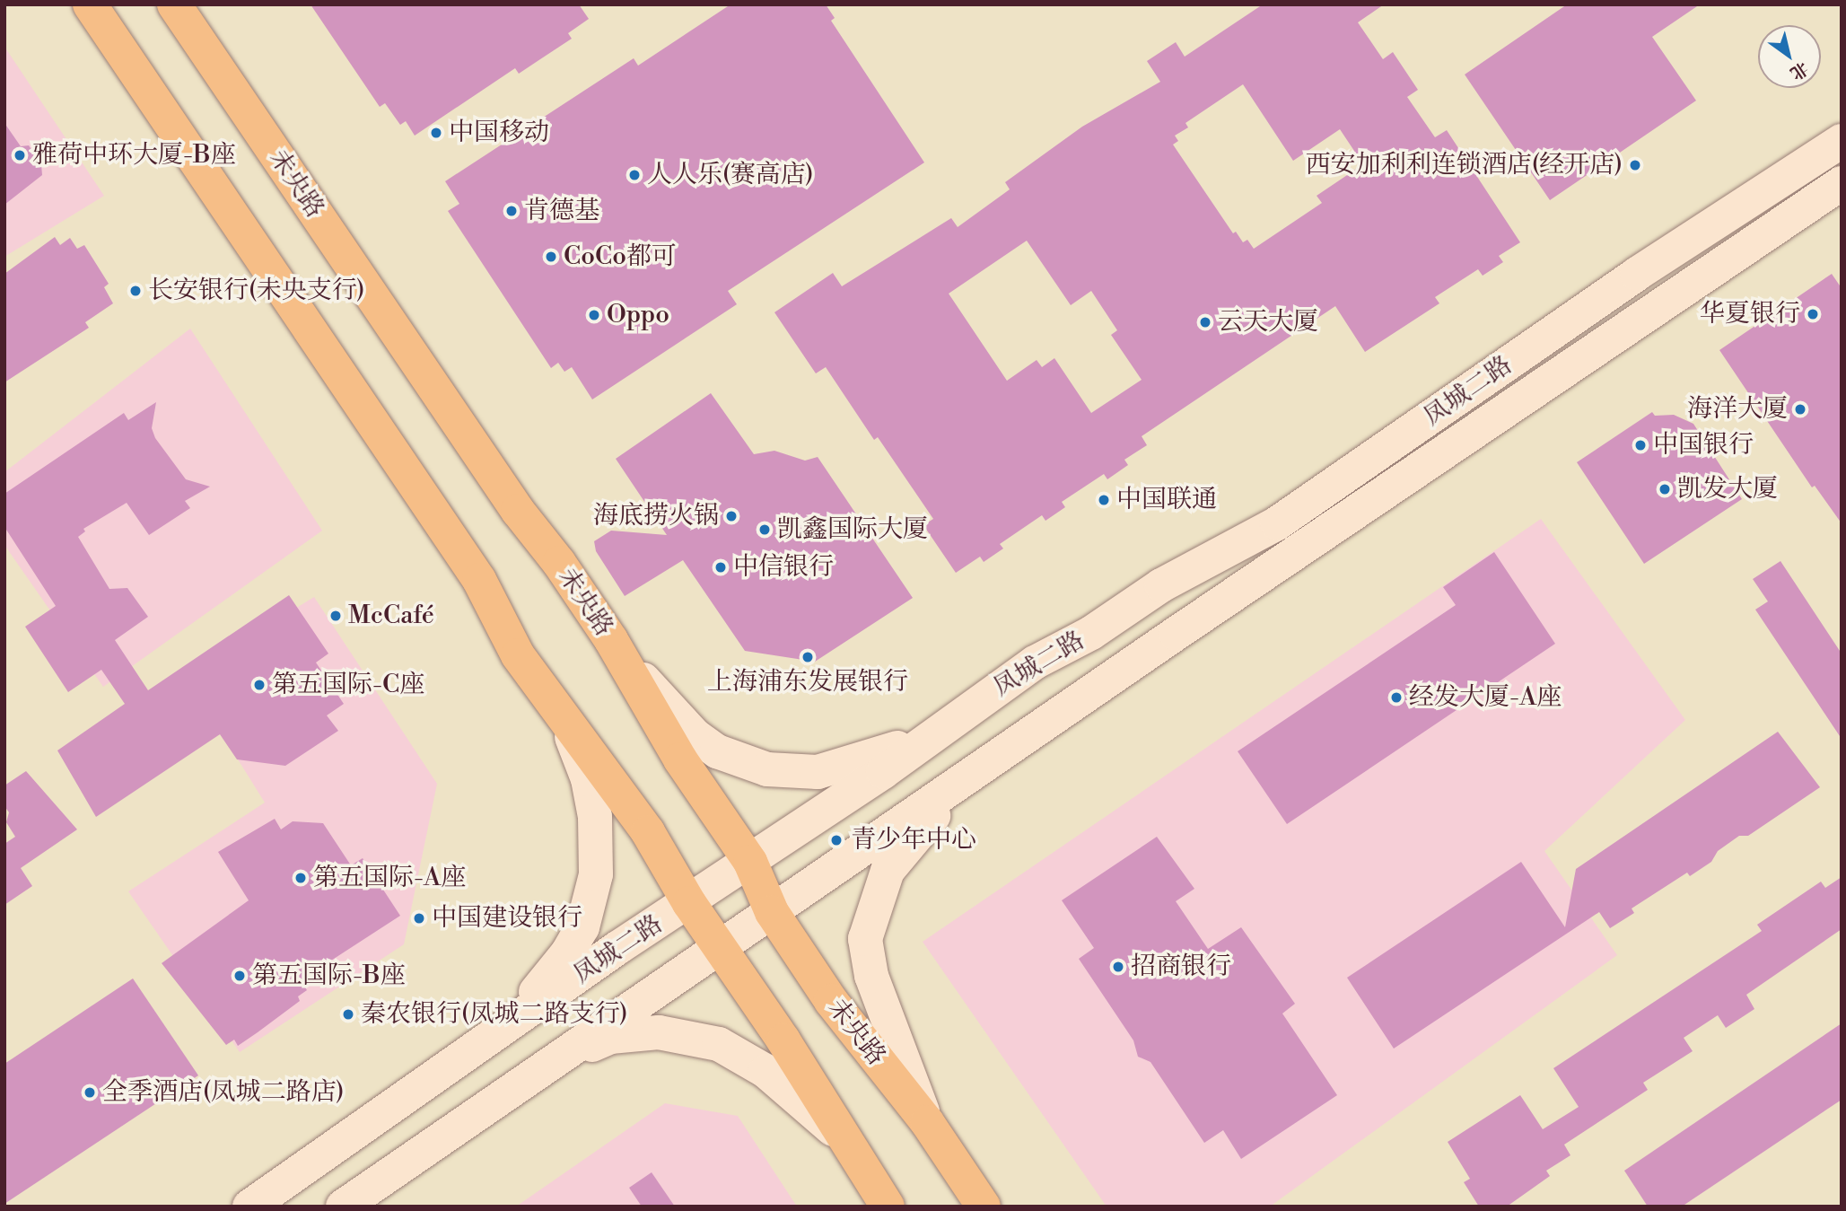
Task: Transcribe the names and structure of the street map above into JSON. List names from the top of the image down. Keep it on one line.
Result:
{"streets":{"main road":["未央路","凤城二路"]},"crossings":[["未央路","凤城二路"]],"places":["中国移动","雅荷中环大厦-B座","西安加利利连锁酒店(经开店)","人人乐(赛高店)","肯德基","CoCo都可","长安银行(未央支行)","华夏银行","Oppo","云天大厦","海洋大厦","中国银行","凯发大厦","中国联通","海底捞火锅","凯鑫国际大厦","中信银行","McCafé","上海浦东发展银行","第五国际-C座","经发大厦-A座","青少年中心","第五国际-A座","中国建设银行","招商银行","第五国际-B座","秦农银行(凤城二路支行)","全季酒店(凤城二路店)"],"north":"bottom right"}
